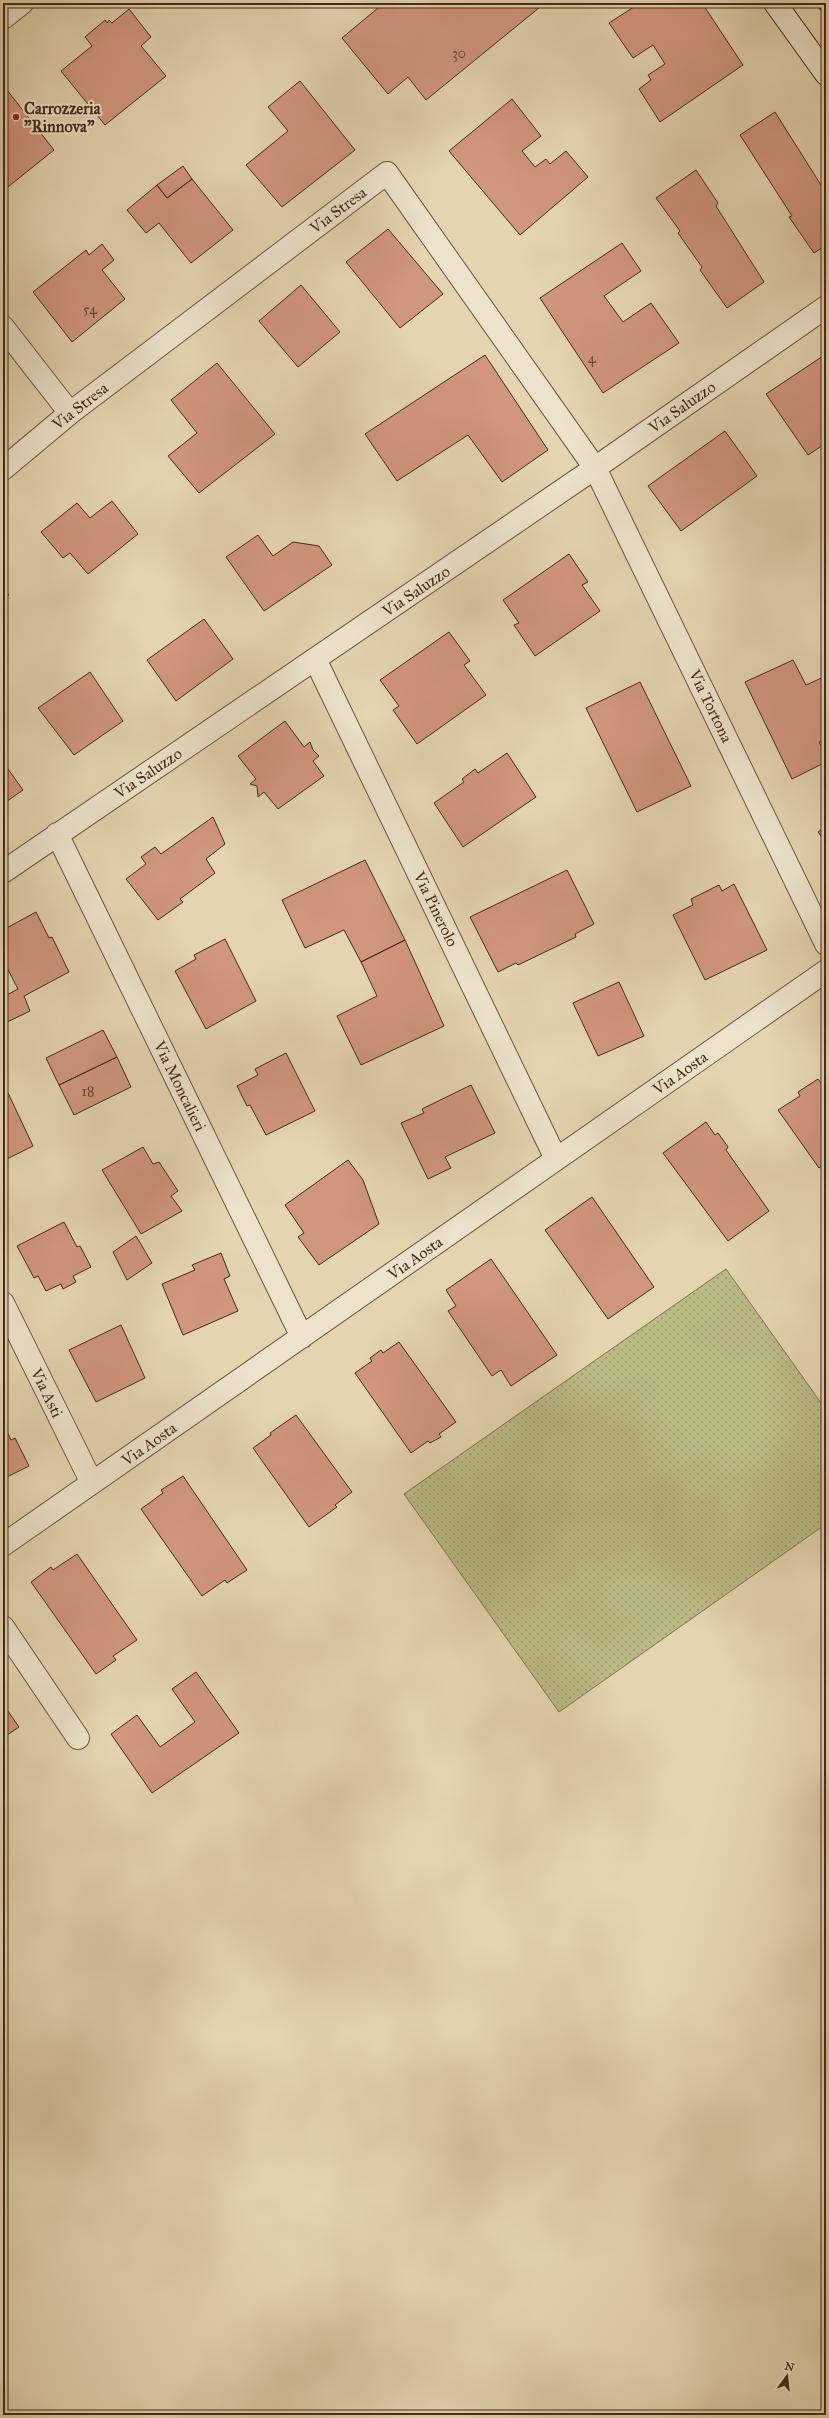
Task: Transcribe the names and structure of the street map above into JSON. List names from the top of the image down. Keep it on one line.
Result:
{"streets":{"street":["Via Stresa","Via Saluzzo","Via Tortona","Via Pinerolo","Via Aosta","Via Moncalieri","Via Asti"]},"crossings":[["Via Stresa","Via Saluzzo"],["Via Stresa","Via Tortona"],["Via Saluzzo","Via Tortona"],["Via Saluzzo","Via Pinerolo"],["Via Saluzzo","Via Moncalieri"],["Via Pinerolo","Via Aosta"],["Via Aosta","Via Moncalieri"],["Via Aosta","Via Asti"]],"places":["Carrozzeria \"Rinnova\""],"house_numbers":["30","54","4","18"],"north":"top"}
